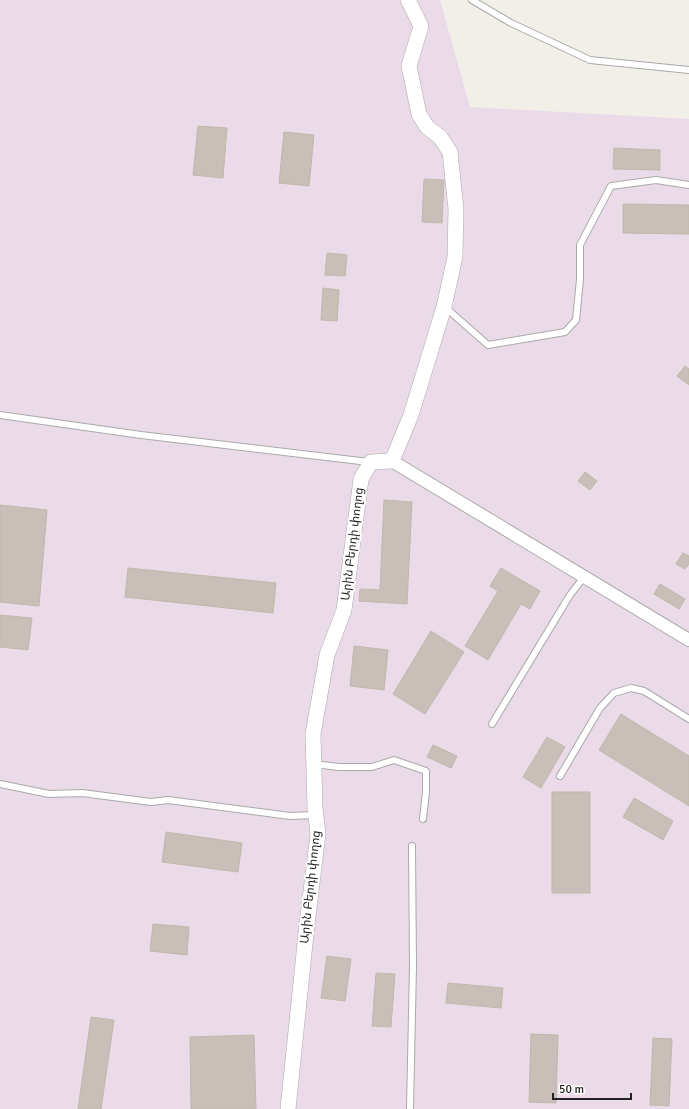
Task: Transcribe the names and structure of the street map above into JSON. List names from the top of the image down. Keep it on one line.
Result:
{"streets":{"street":["Արին Բերդի փողոց"]},"scale_bar":"50 m"}
